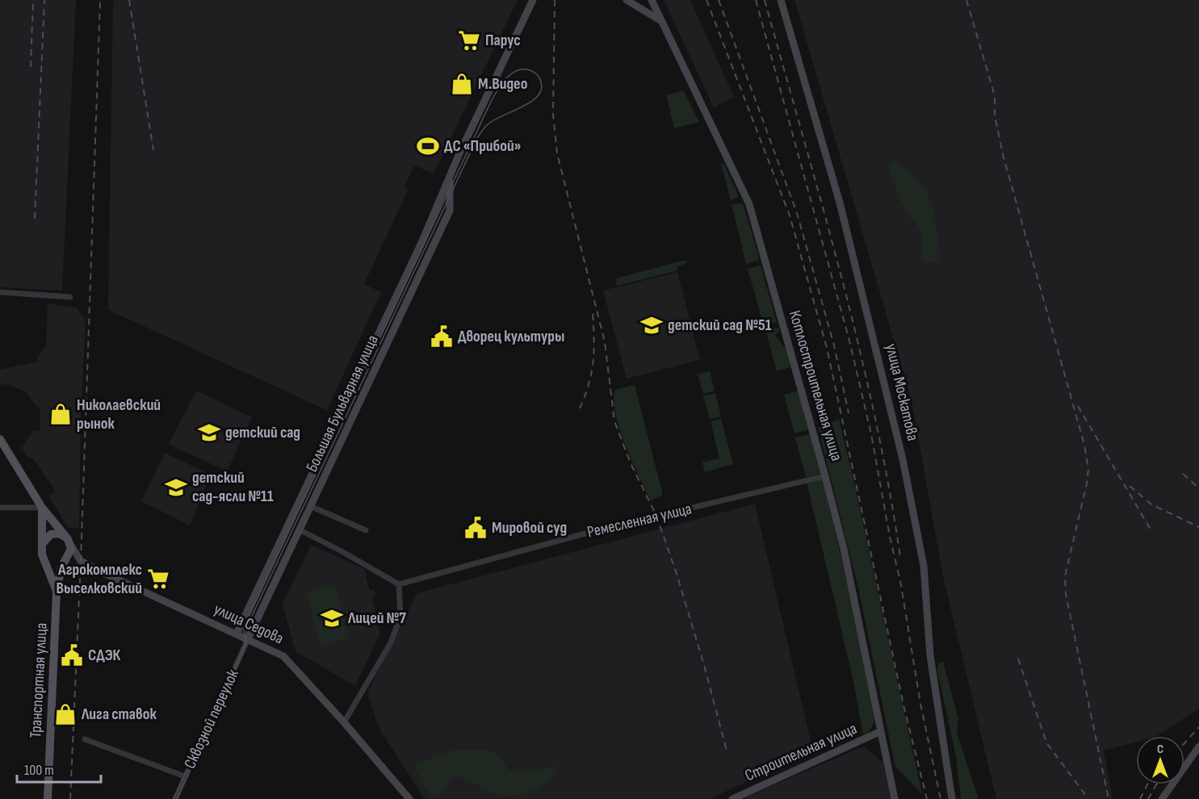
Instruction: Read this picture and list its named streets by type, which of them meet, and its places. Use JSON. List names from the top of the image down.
{
  "streets": {
    "main road": [
      "Котлостроительная улица",
      "улица Москатова",
      "Большая Бульварная улица",
      "улица Седова",
      "Транспортная улица",
      "Строительная улица"
    ],
    "street": ["Ремесленная улица", "Сквозной переулок"]
  },
  "crossings": [
    ["Котлостроительная улица", "Ремесленная улица"],
    ["Котлостроительная улица", "Строительная улица"],
    ["Большая Бульварная улица", "улица Седова"],
    ["Большая Бульварная улица", "Сквозной переулок"],
    ["улица Седова", "Сквозной переулок"]
  ],
  "places": {
    "supermarket": ["Парус", "Агрокомплекс Выселковский"],
    "shop": ["М.Видео", "Николаевский рынок", "Лига ставок"],
    "sports": ["ДC «Прибой»"],
    "school or university": [
      "детский сад №51",
      "детский сад",
      "детский сад-ясли №11",
      "Лицей №7"
    ],
    "public building": ["Дворец культуры", "Мировой суд", "СДЭК"]
  },
  "scale_bar": "100 m",
  "north": "top"
}
